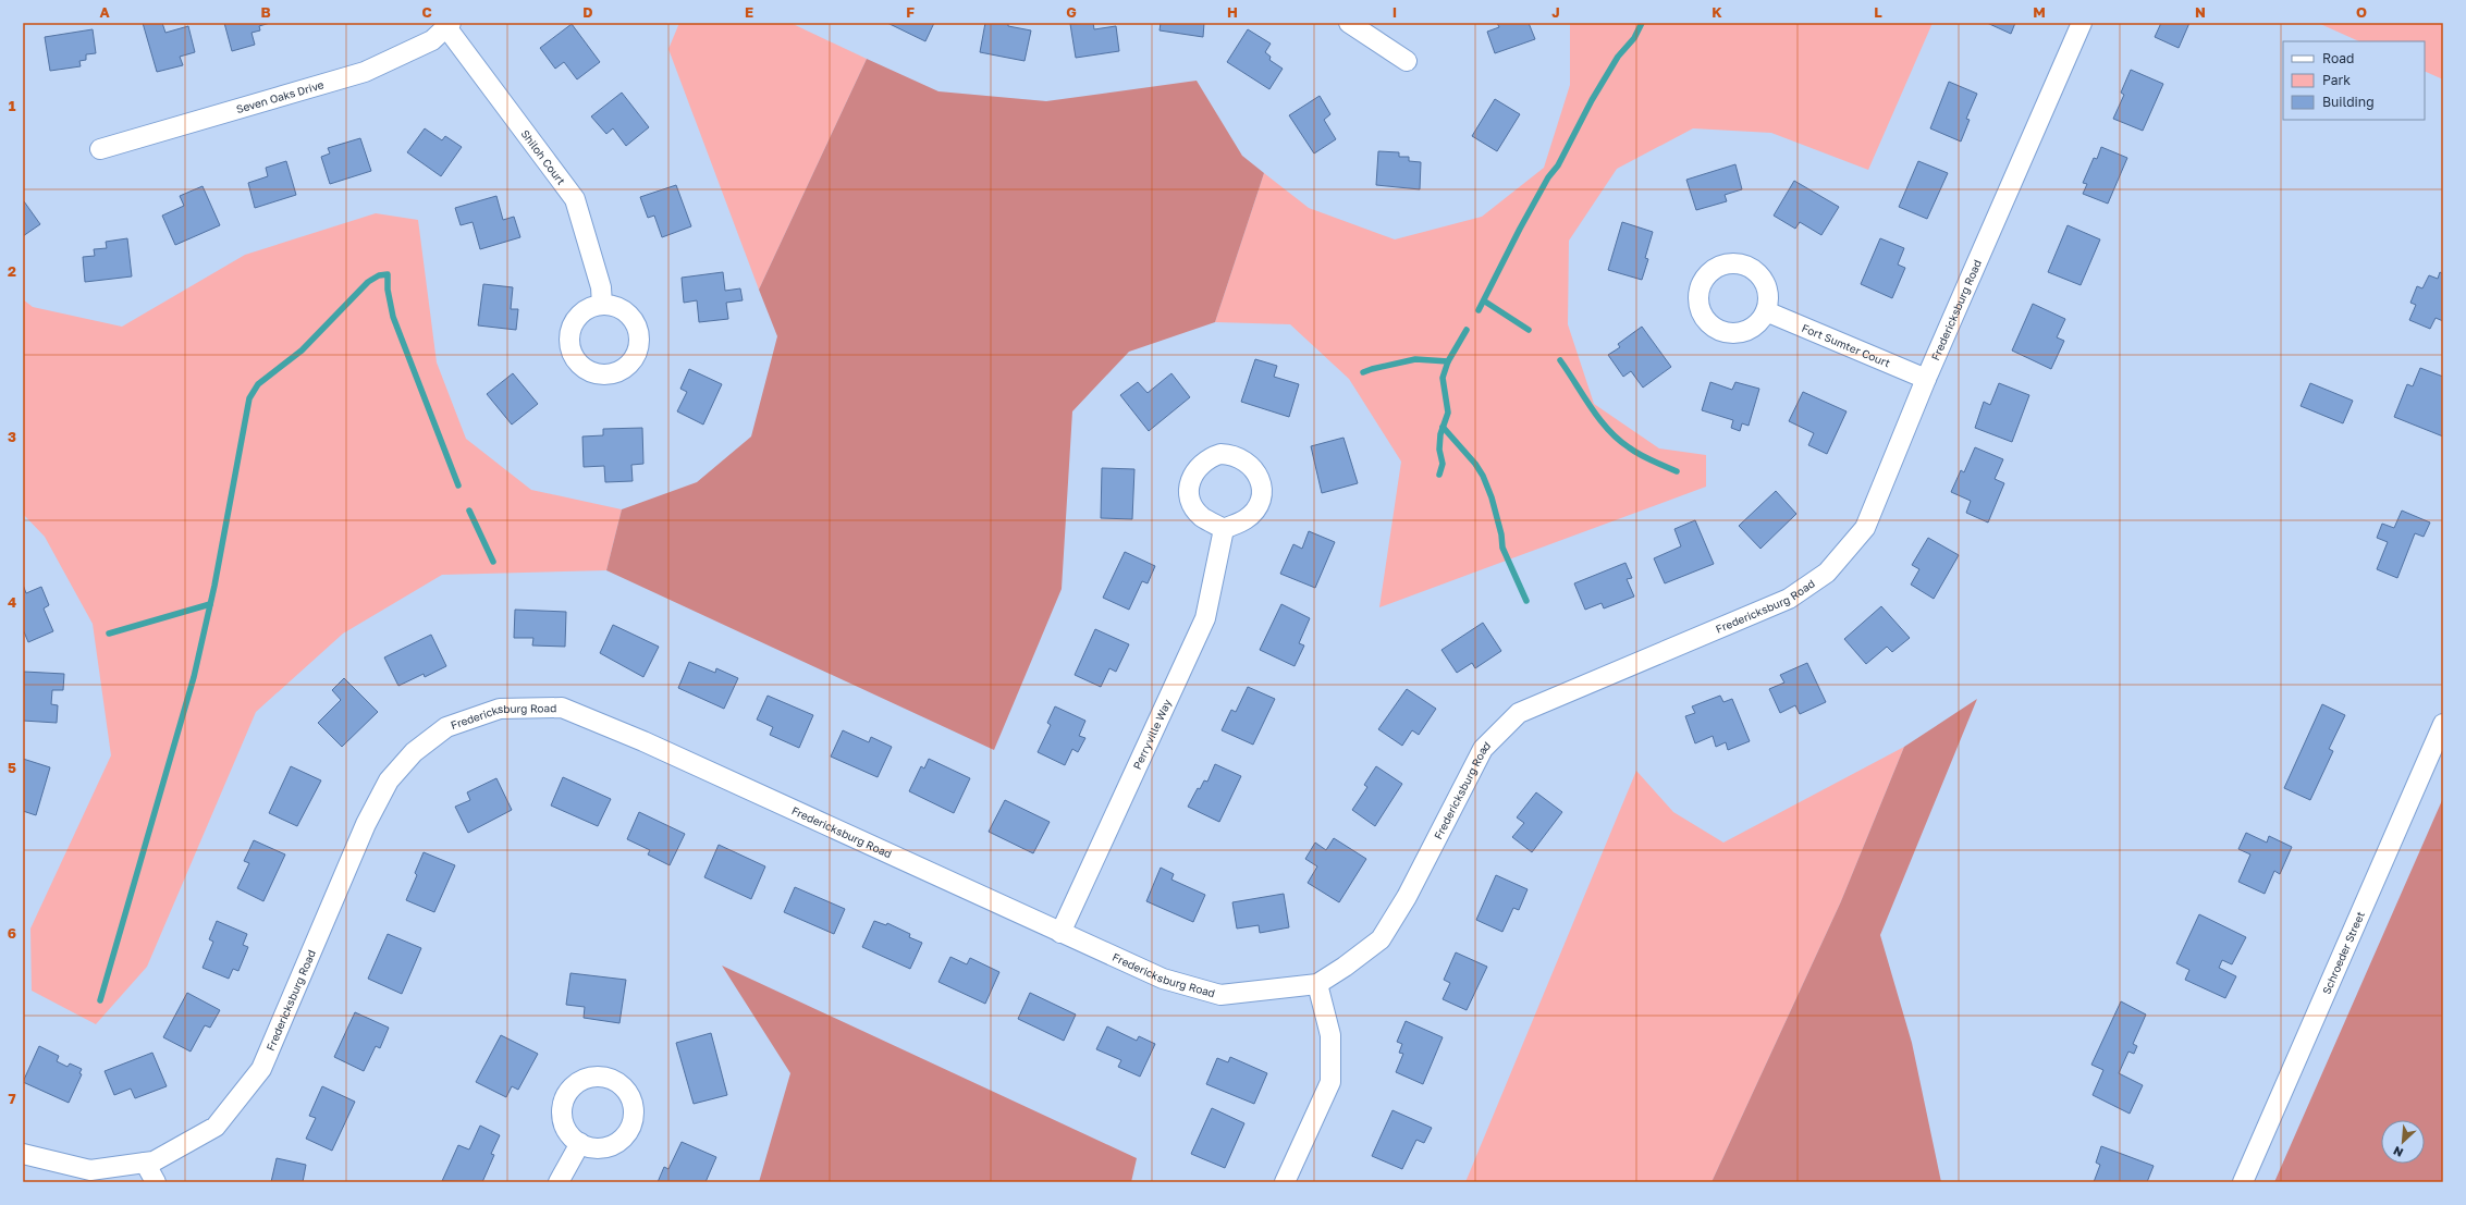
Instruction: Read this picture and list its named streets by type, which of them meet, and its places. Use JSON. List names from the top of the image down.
{
  "streets": {
    "street": [
      "Seven Oaks Drive",
      "Shiloh Court",
      "Fredericksburg Road",
      "Fort Sumter Court",
      "Perryville Way",
      "Schroeder Street"
    ]
  },
  "crossings": [
    ["Seven Oaks Drive", "Shiloh Court"],
    ["Fredericksburg Road", "Fort Sumter Court"],
    ["Fredericksburg Road", "Perryville Way"]
  ],
  "legend": ["Road", "Park", "Building"],
  "north": "bottom left",
  "grid": {
    "columns": [
      "A",
      "B",
      "C",
      "D",
      "E",
      "F",
      "G",
      "H",
      "I",
      "J",
      "K",
      "L",
      "M",
      "N",
      "O"
    ],
    "rows": [
      "1",
      "2",
      "3",
      "4",
      "5",
      "6",
      "7"
    ]
  }
}
